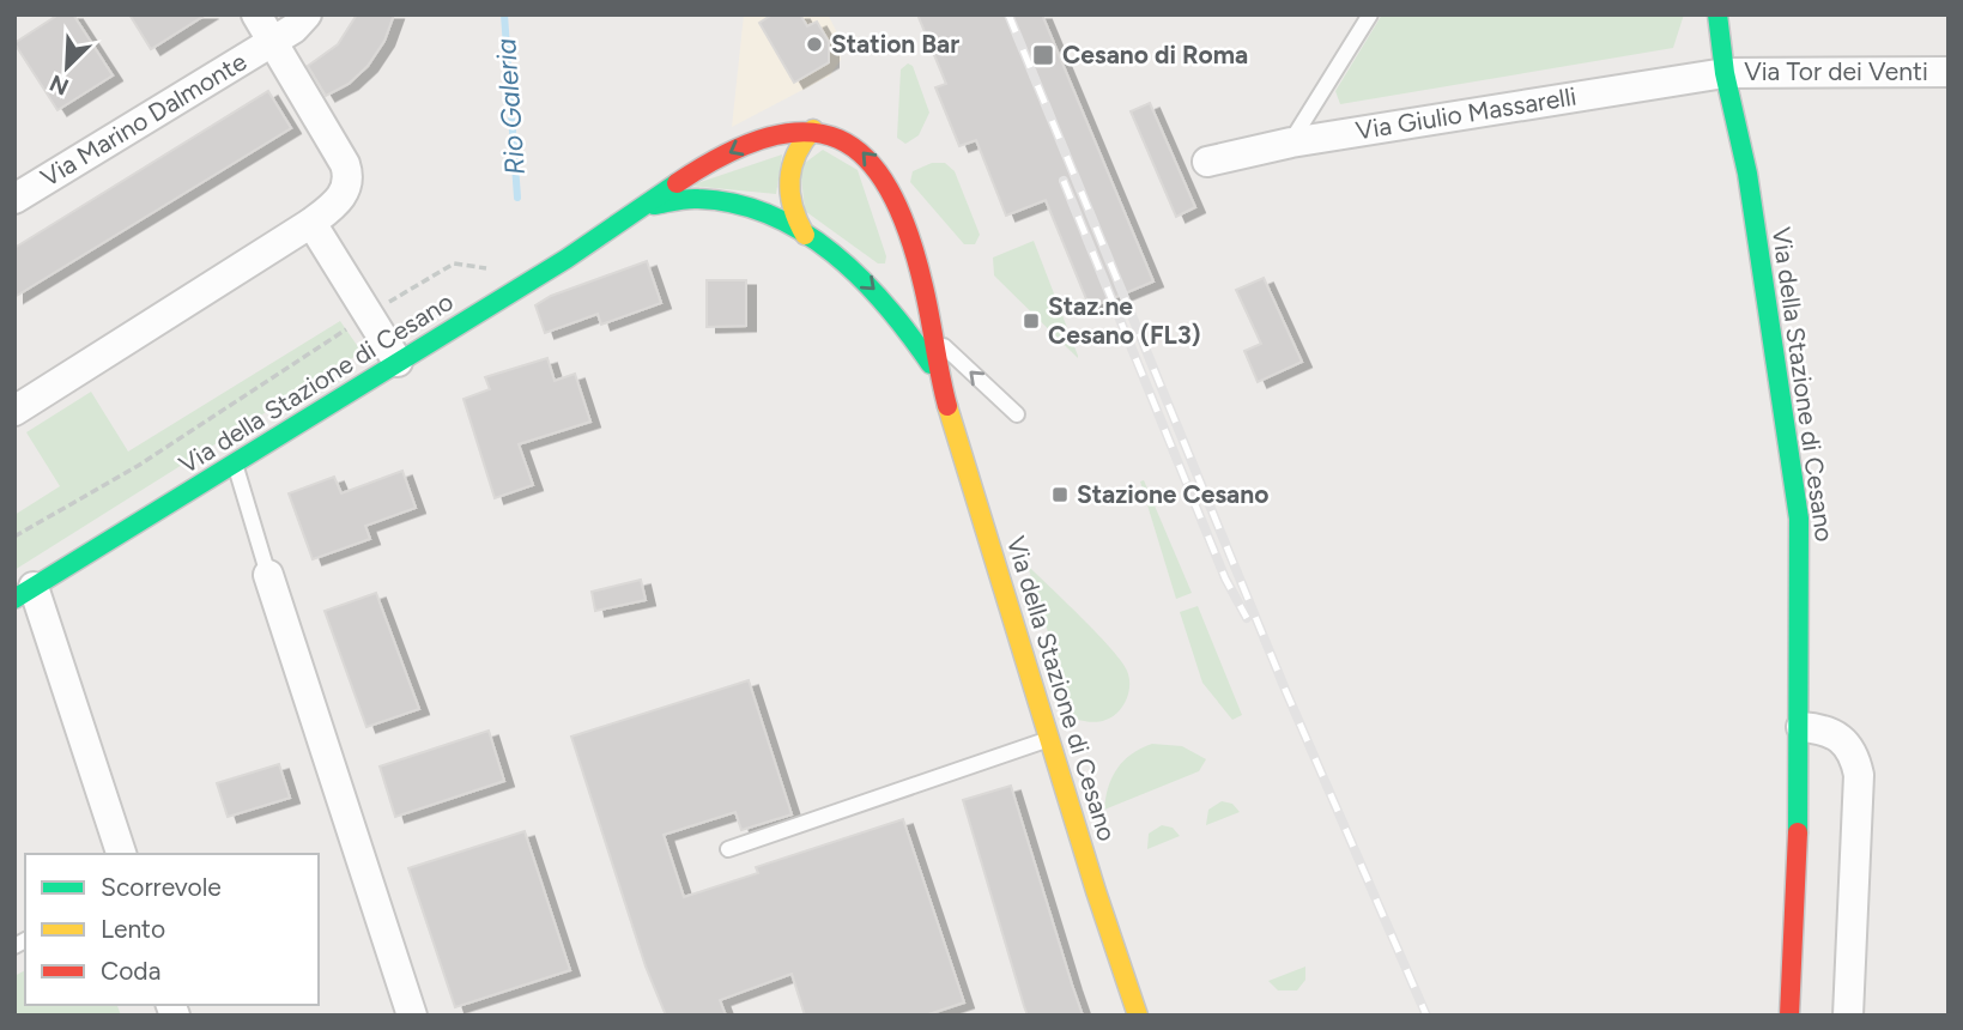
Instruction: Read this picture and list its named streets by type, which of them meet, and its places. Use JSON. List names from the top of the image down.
{
  "streets": {
    "street": [
      "Via Tor dei Venti",
      "Via Giulio Massarelli",
      "Via Marino Dalmonte",
      "Via della Stazione di Cesano"
    ]
  },
  "crossings": [
    ["Via Tor dei Venti", "Via Giulio Massarelli"],
    ["Via Tor dei Venti", "Via della Stazione di Cesano"],
    ["Via Giulio Massarelli", "Via della Stazione di Cesano"]
  ],
  "water": ["Rio Galeria"],
  "places": {
    "other": ["Station Bar"],
    "transit": ["Cesano di Roma", "Staz.ne Cesano (FL3)", "Stazione Cesano"]
  },
  "legend": ["Scorrevole", "Lento", "Coda"],
  "north": "bottom left"
}
